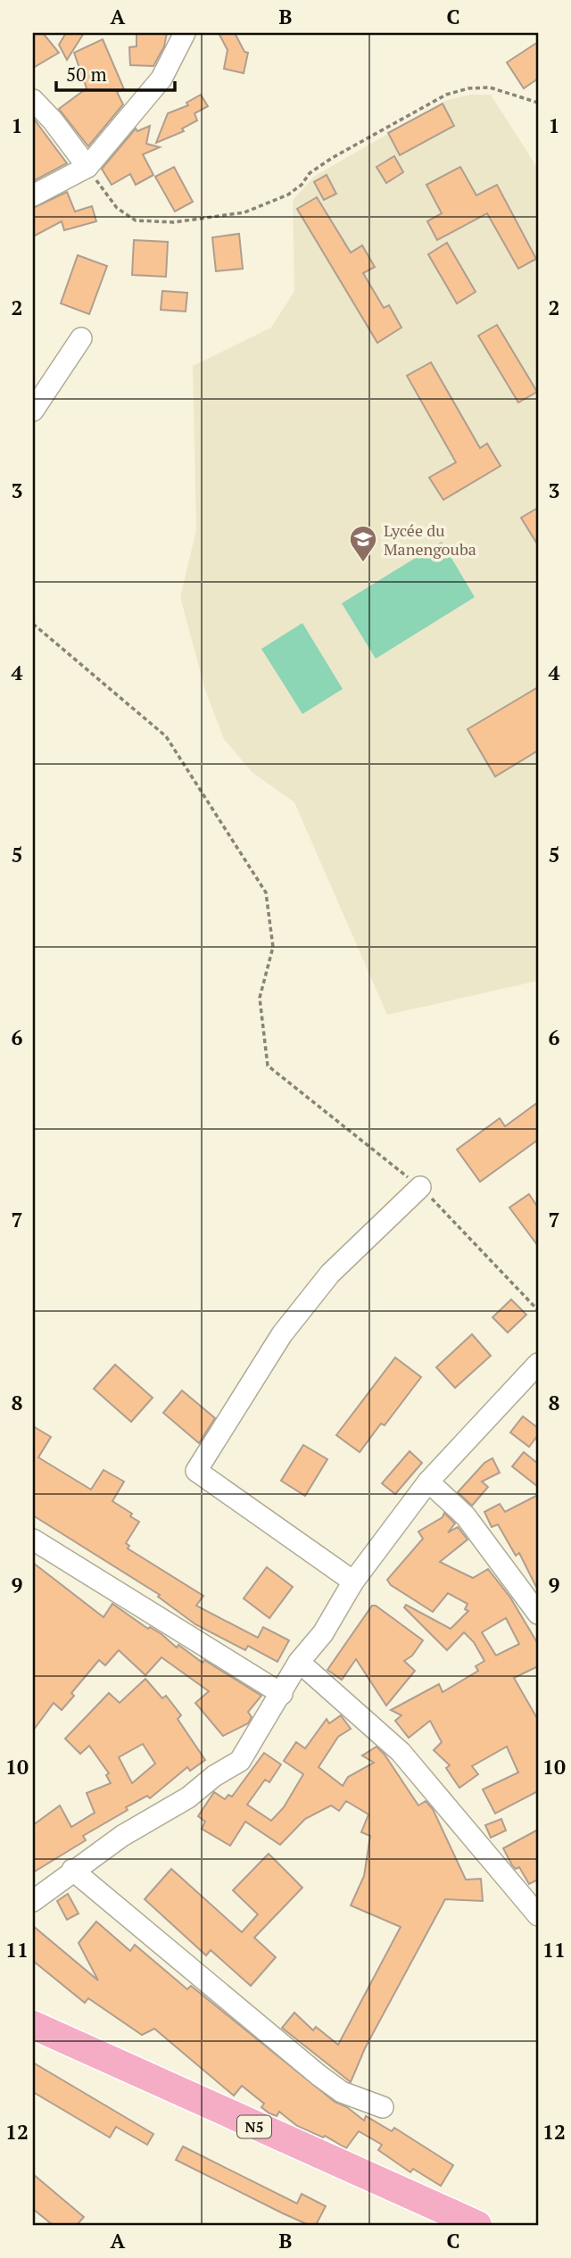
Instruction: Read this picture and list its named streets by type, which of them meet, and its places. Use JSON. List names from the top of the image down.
{
  "streets": {
    "highway": ["N5"]
  },
  "places": {
    "school or university": ["Lycée du Manengouba"]
  },
  "scale_bar": "50 m",
  "grid": {
    "columns": ["A", "B", "C"],
    "rows": [
      "1",
      "2",
      "3",
      "4",
      "5",
      "6",
      "7",
      "8",
      "9",
      "10",
      "11",
      "12"
    ]
  }
}
